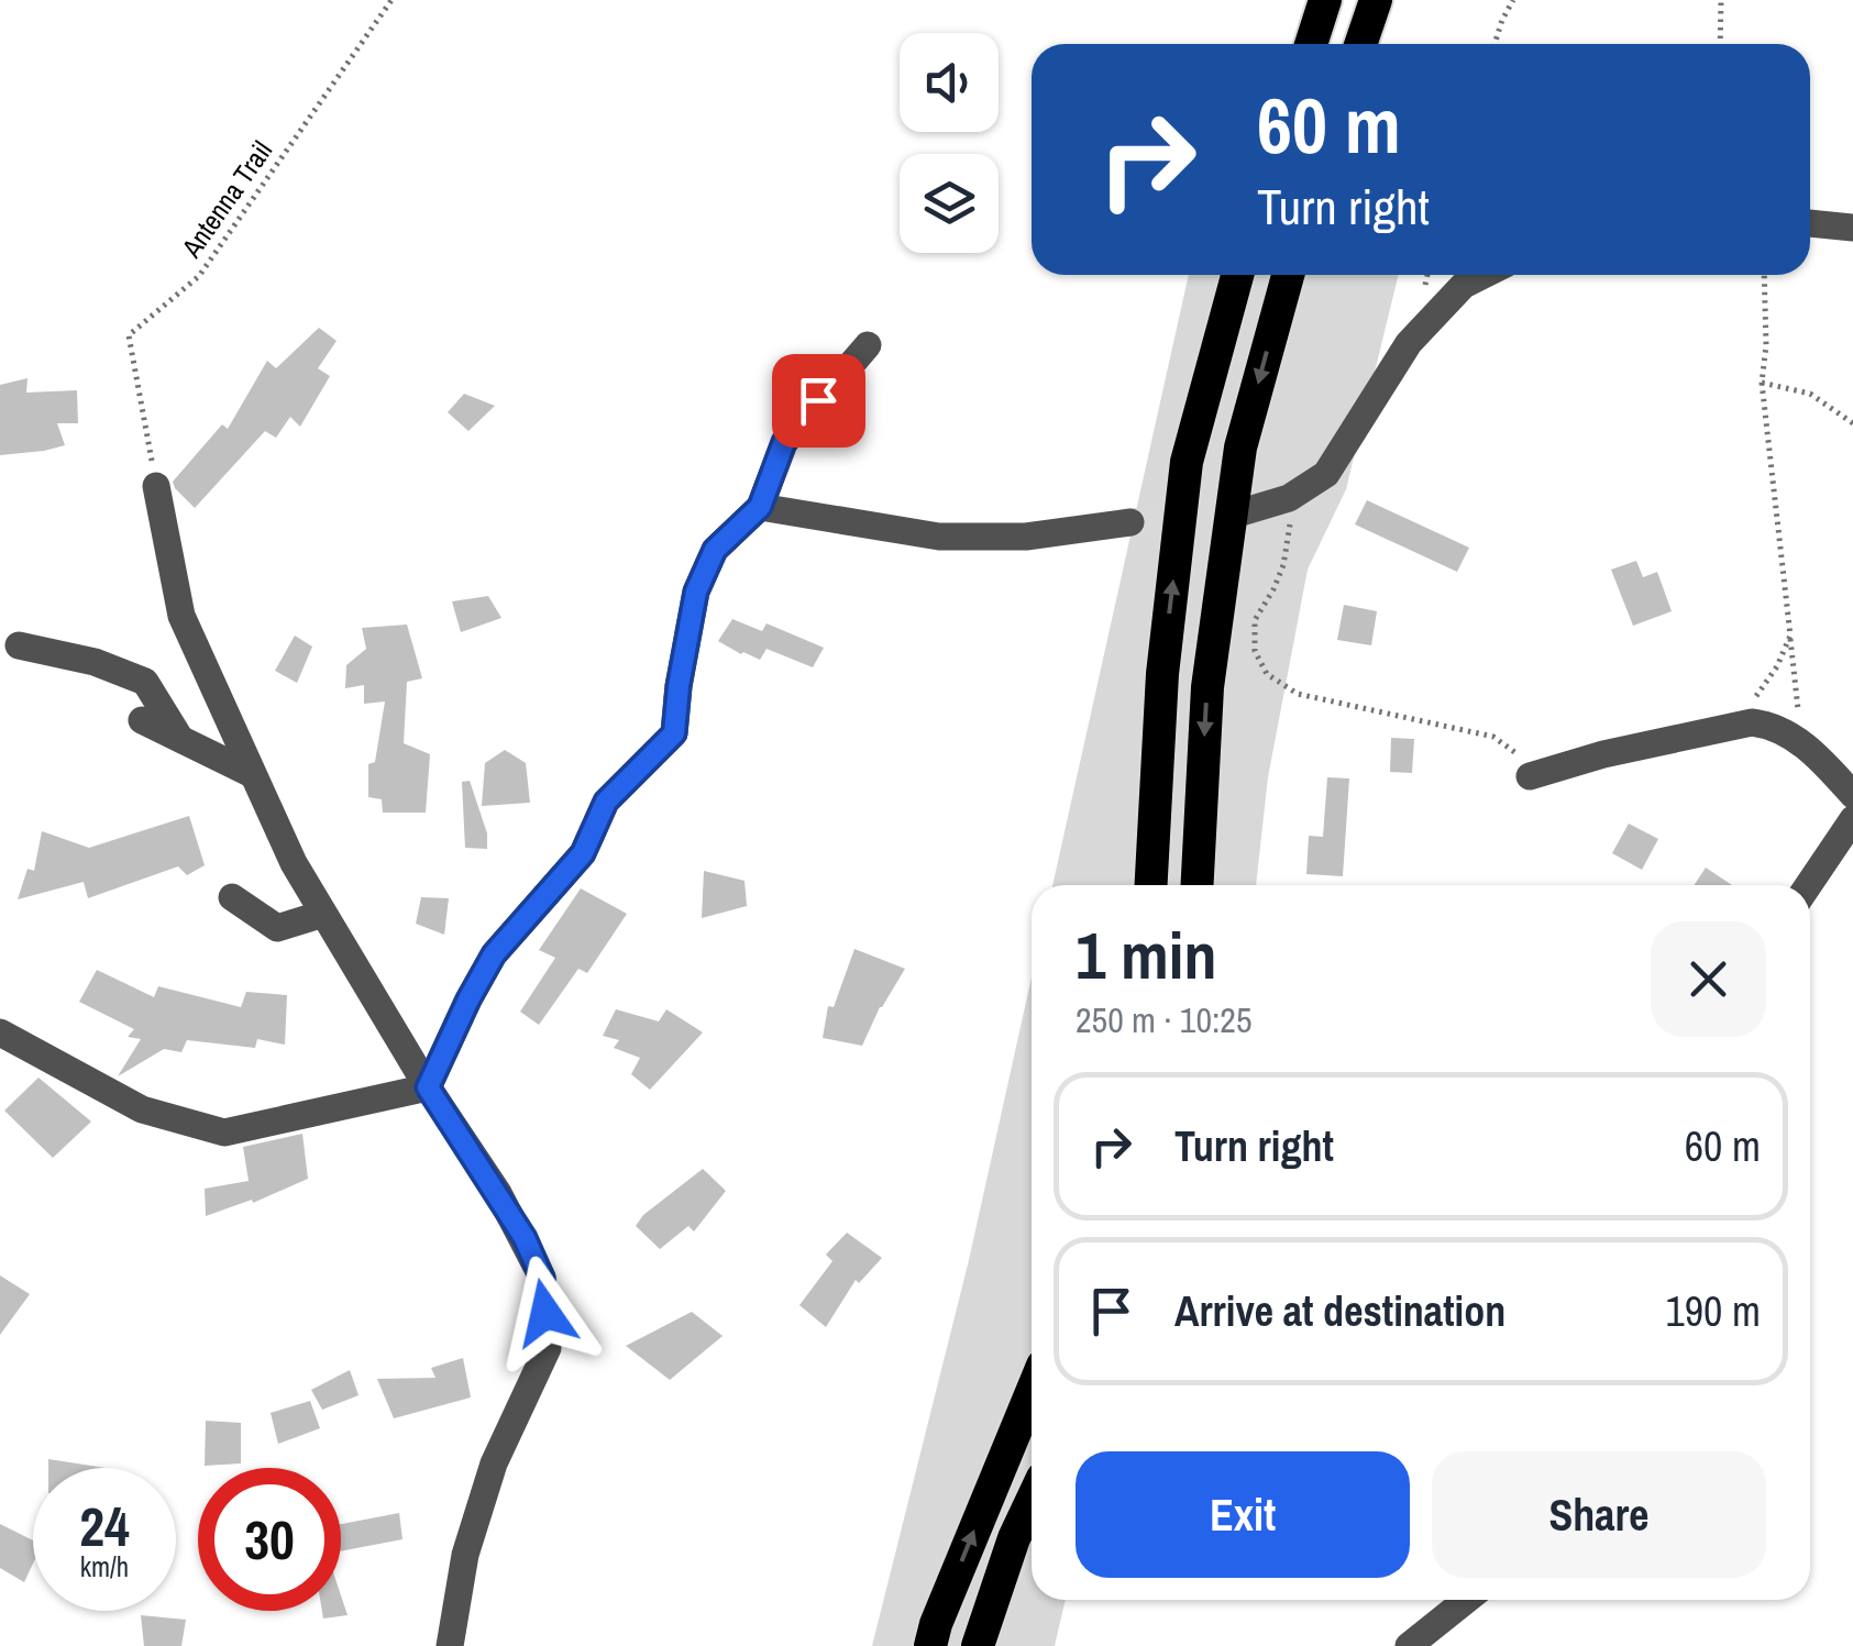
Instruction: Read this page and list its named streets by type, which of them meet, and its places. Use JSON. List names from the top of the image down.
{
  "streets": {
    "path": ["Antenna Trail"]
  },
  "page": {
    "turn": ["60 m", "Turn right"],
    "heading": ["1 min", "250 m · 10:25"],
    "list": [
      {
        "name": "Turn right",
        "value": "60 m"
      },
      {
        "name": "Arrive at destination",
        "value": "190 m"
      }
    ],
    "buttons": ["Exit", "Share"],
    "speed": "24 km/h",
    "limit": "30"
  }
}
